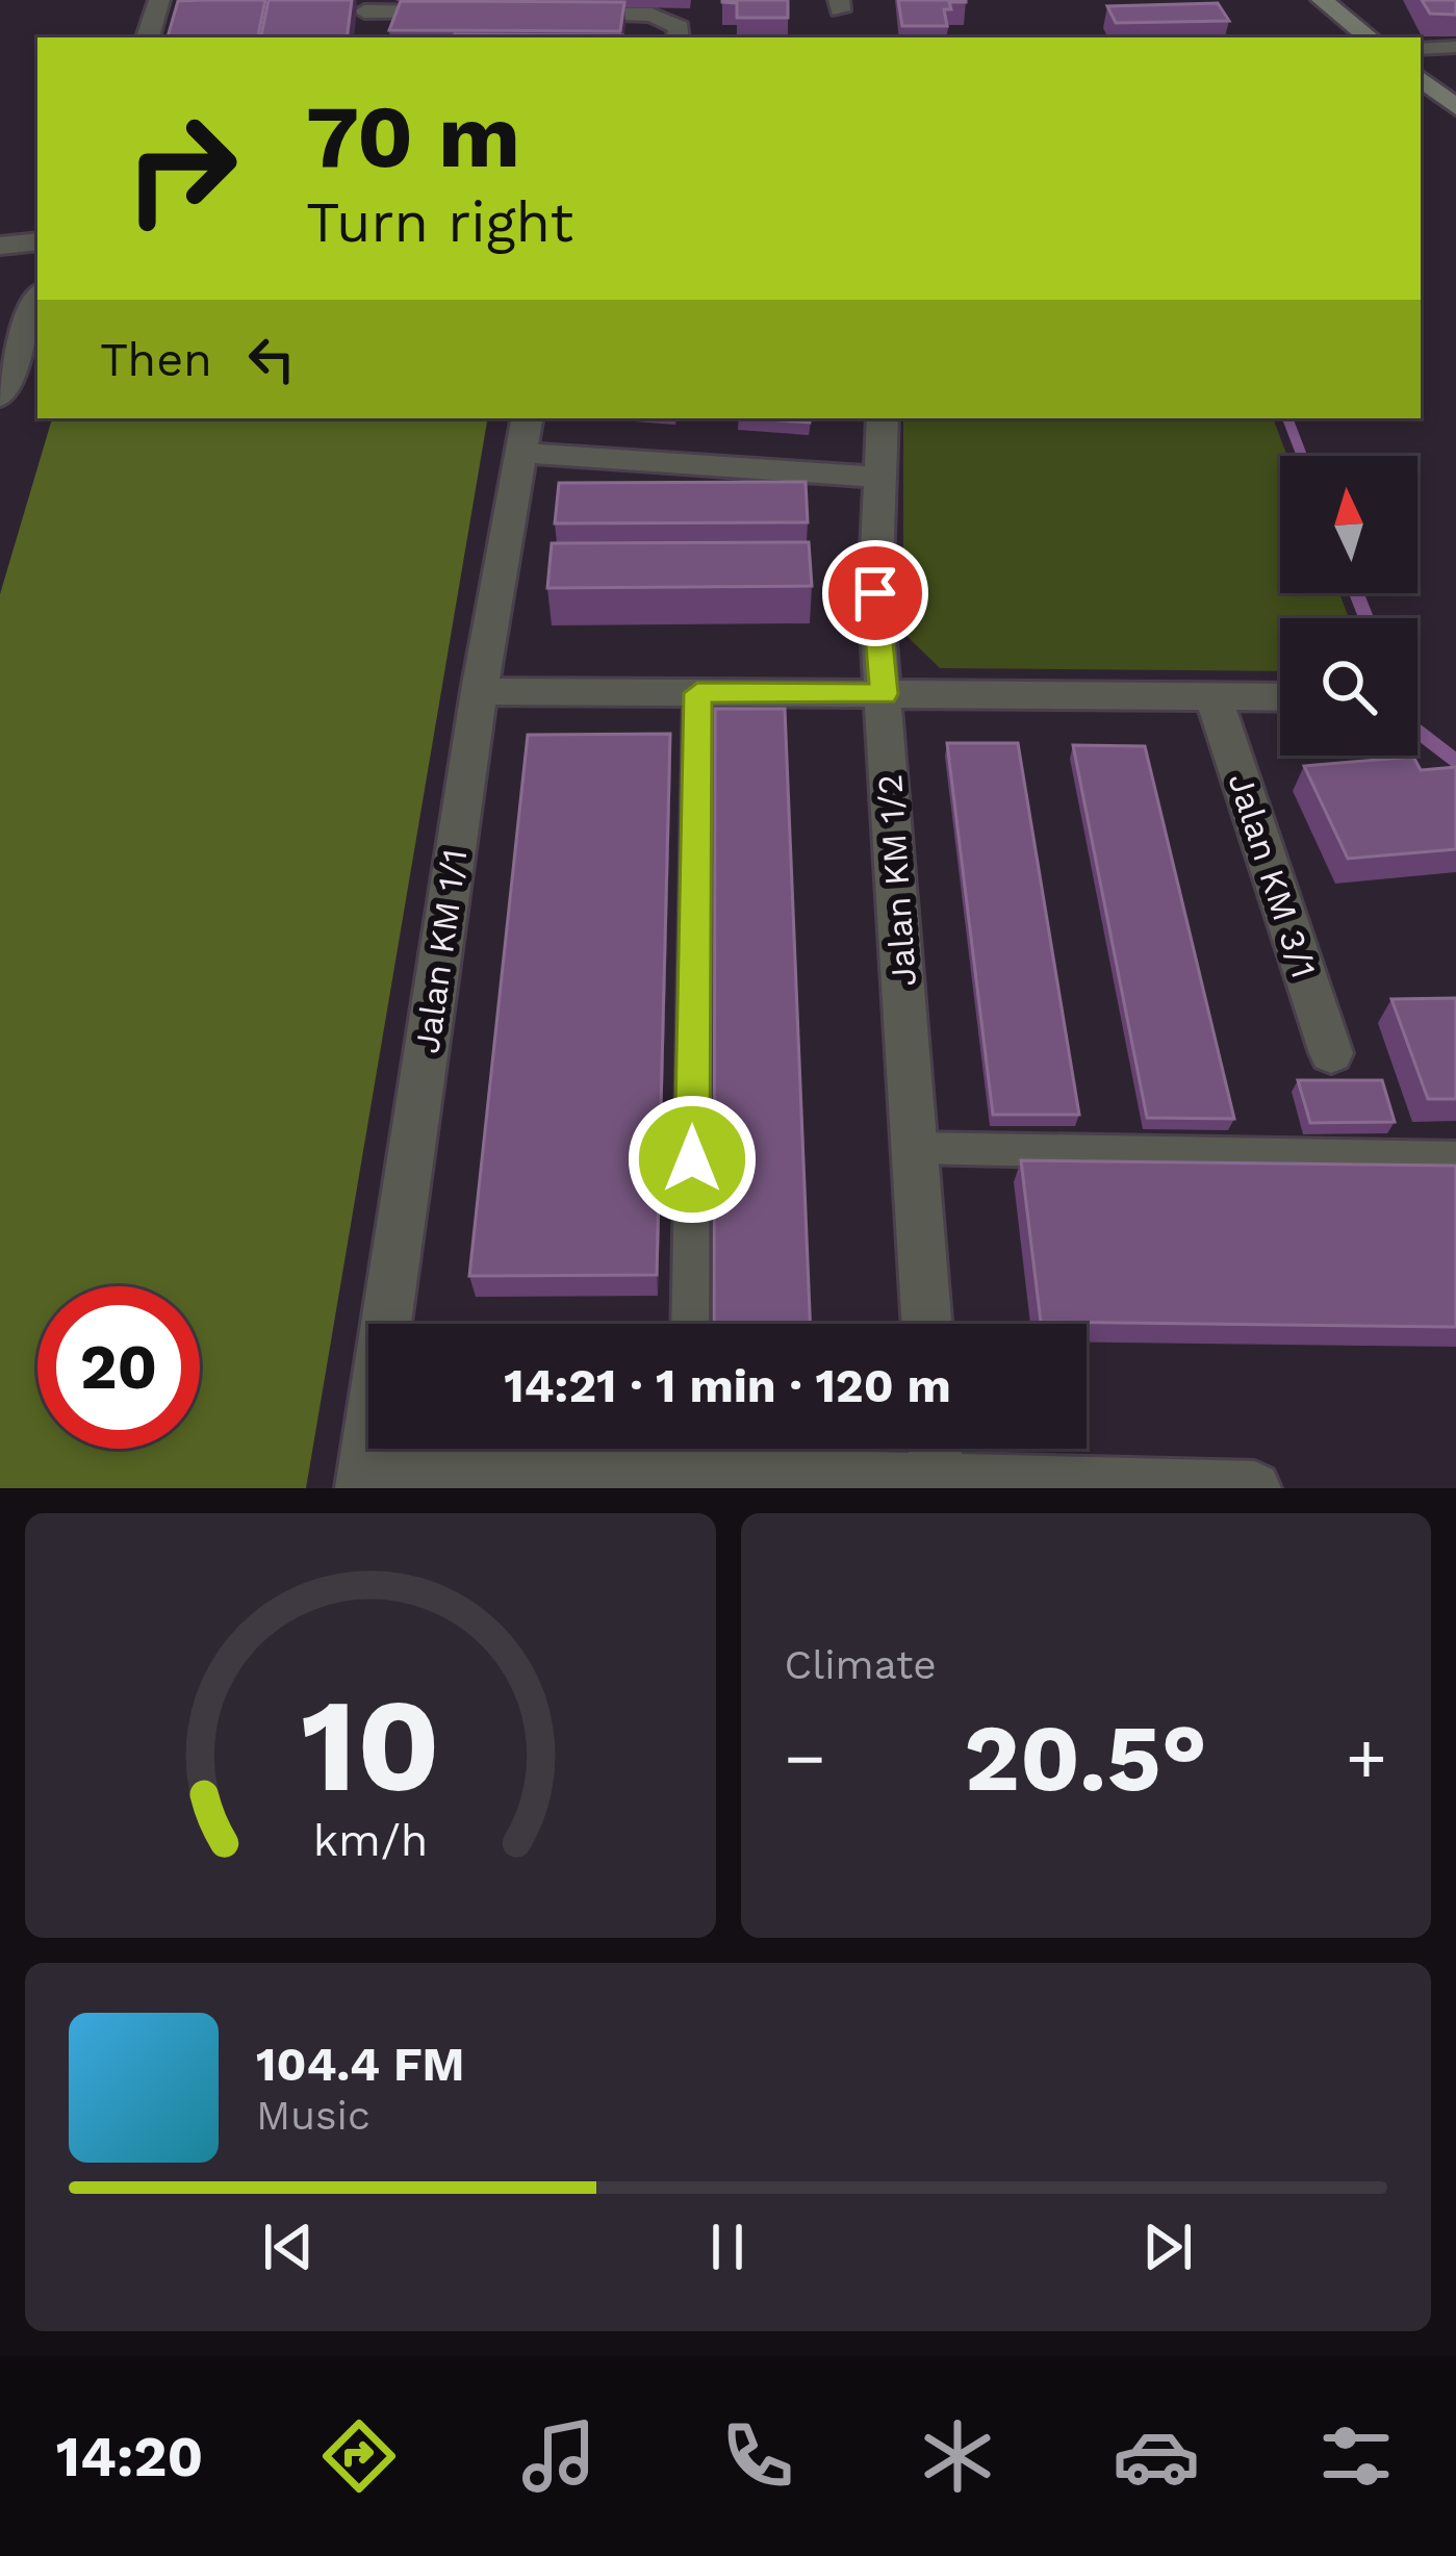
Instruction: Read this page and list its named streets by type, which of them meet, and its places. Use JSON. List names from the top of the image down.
{
  "streets": {
    "street": ["Jalan KM 3/1", "Jalan KM 1/2", "Jalan KM 1/1"]
  },
  "north": "top",
  "page": {
    "turn": ["70 m", "Turn right"],
    "then": "Then",
    "limit": "20",
    "trip": "14:21 · 1 min · 120 m",
    "tile": "Climate",
    "heat": ["−", "20.5°", "+"],
    "song": ["104.4 FM", "Music"],
    "tabs": "14:20",
    "gauge": ["10", "km/h"]
  }
}
